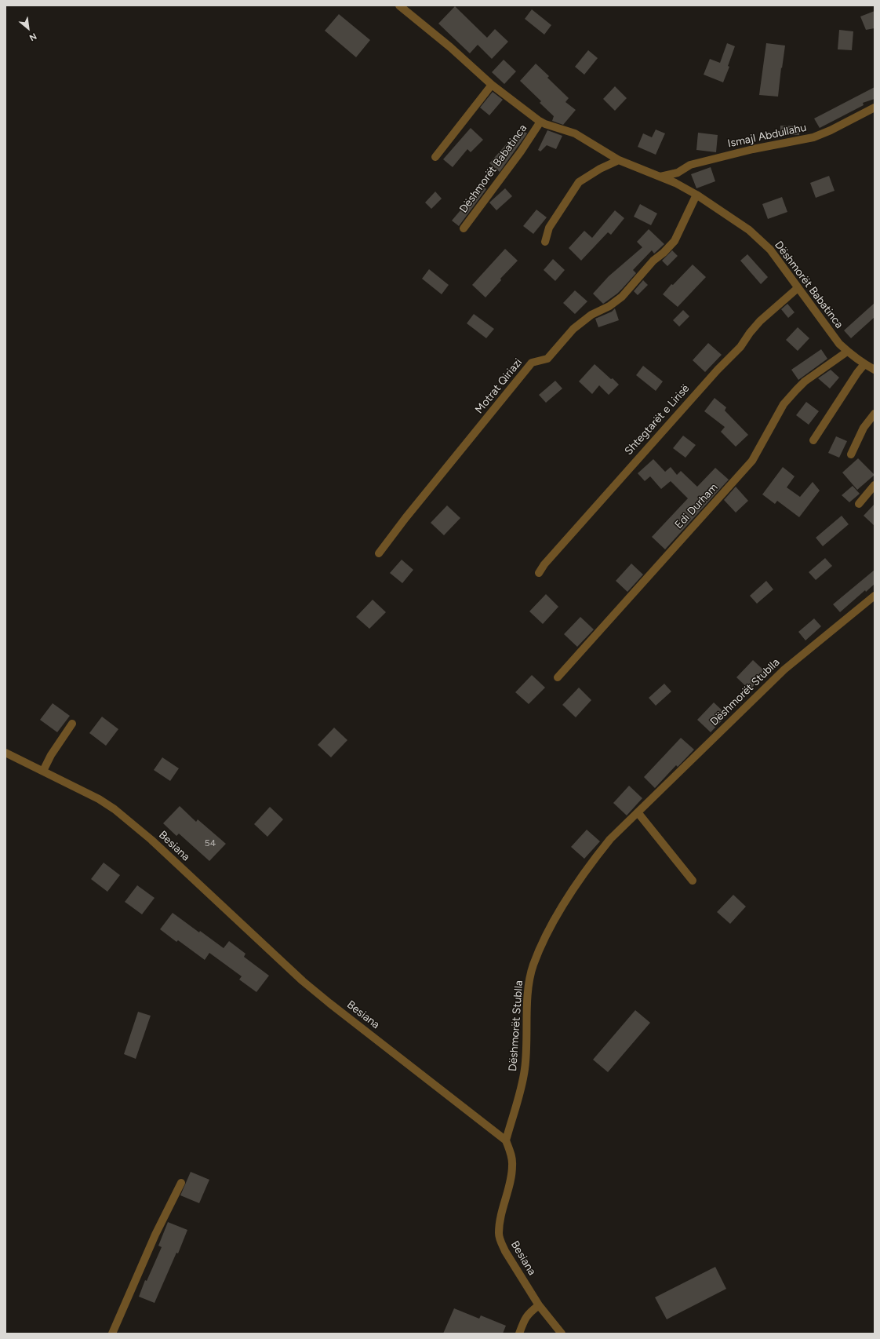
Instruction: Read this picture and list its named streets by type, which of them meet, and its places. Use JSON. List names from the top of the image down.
{
  "streets": {
    "street": [
      "Ismajl Abdullahu",
      "Dëshmorët Babatinca",
      "Motrat Qiriazi",
      "Shtegtarët e Lirisë",
      "Edi Durham",
      "Dëshmorët Stublla",
      "Besiana"
    ]
  },
  "crossings": [
    ["Ismajl Abdullahu", "Dëshmorët Babatinca"],
    ["Dëshmorët Babatinca", "Motrat Qiriazi"],
    ["Dëshmorët Babatinca", "Shtegtarët e Lirisë"],
    ["Dëshmorët Babatinca", "Edi Durham"],
    ["Dëshmorët Stublla", "Besiana"]
  ],
  "house_numbers": ["54"],
  "north": "bottom right"
}
